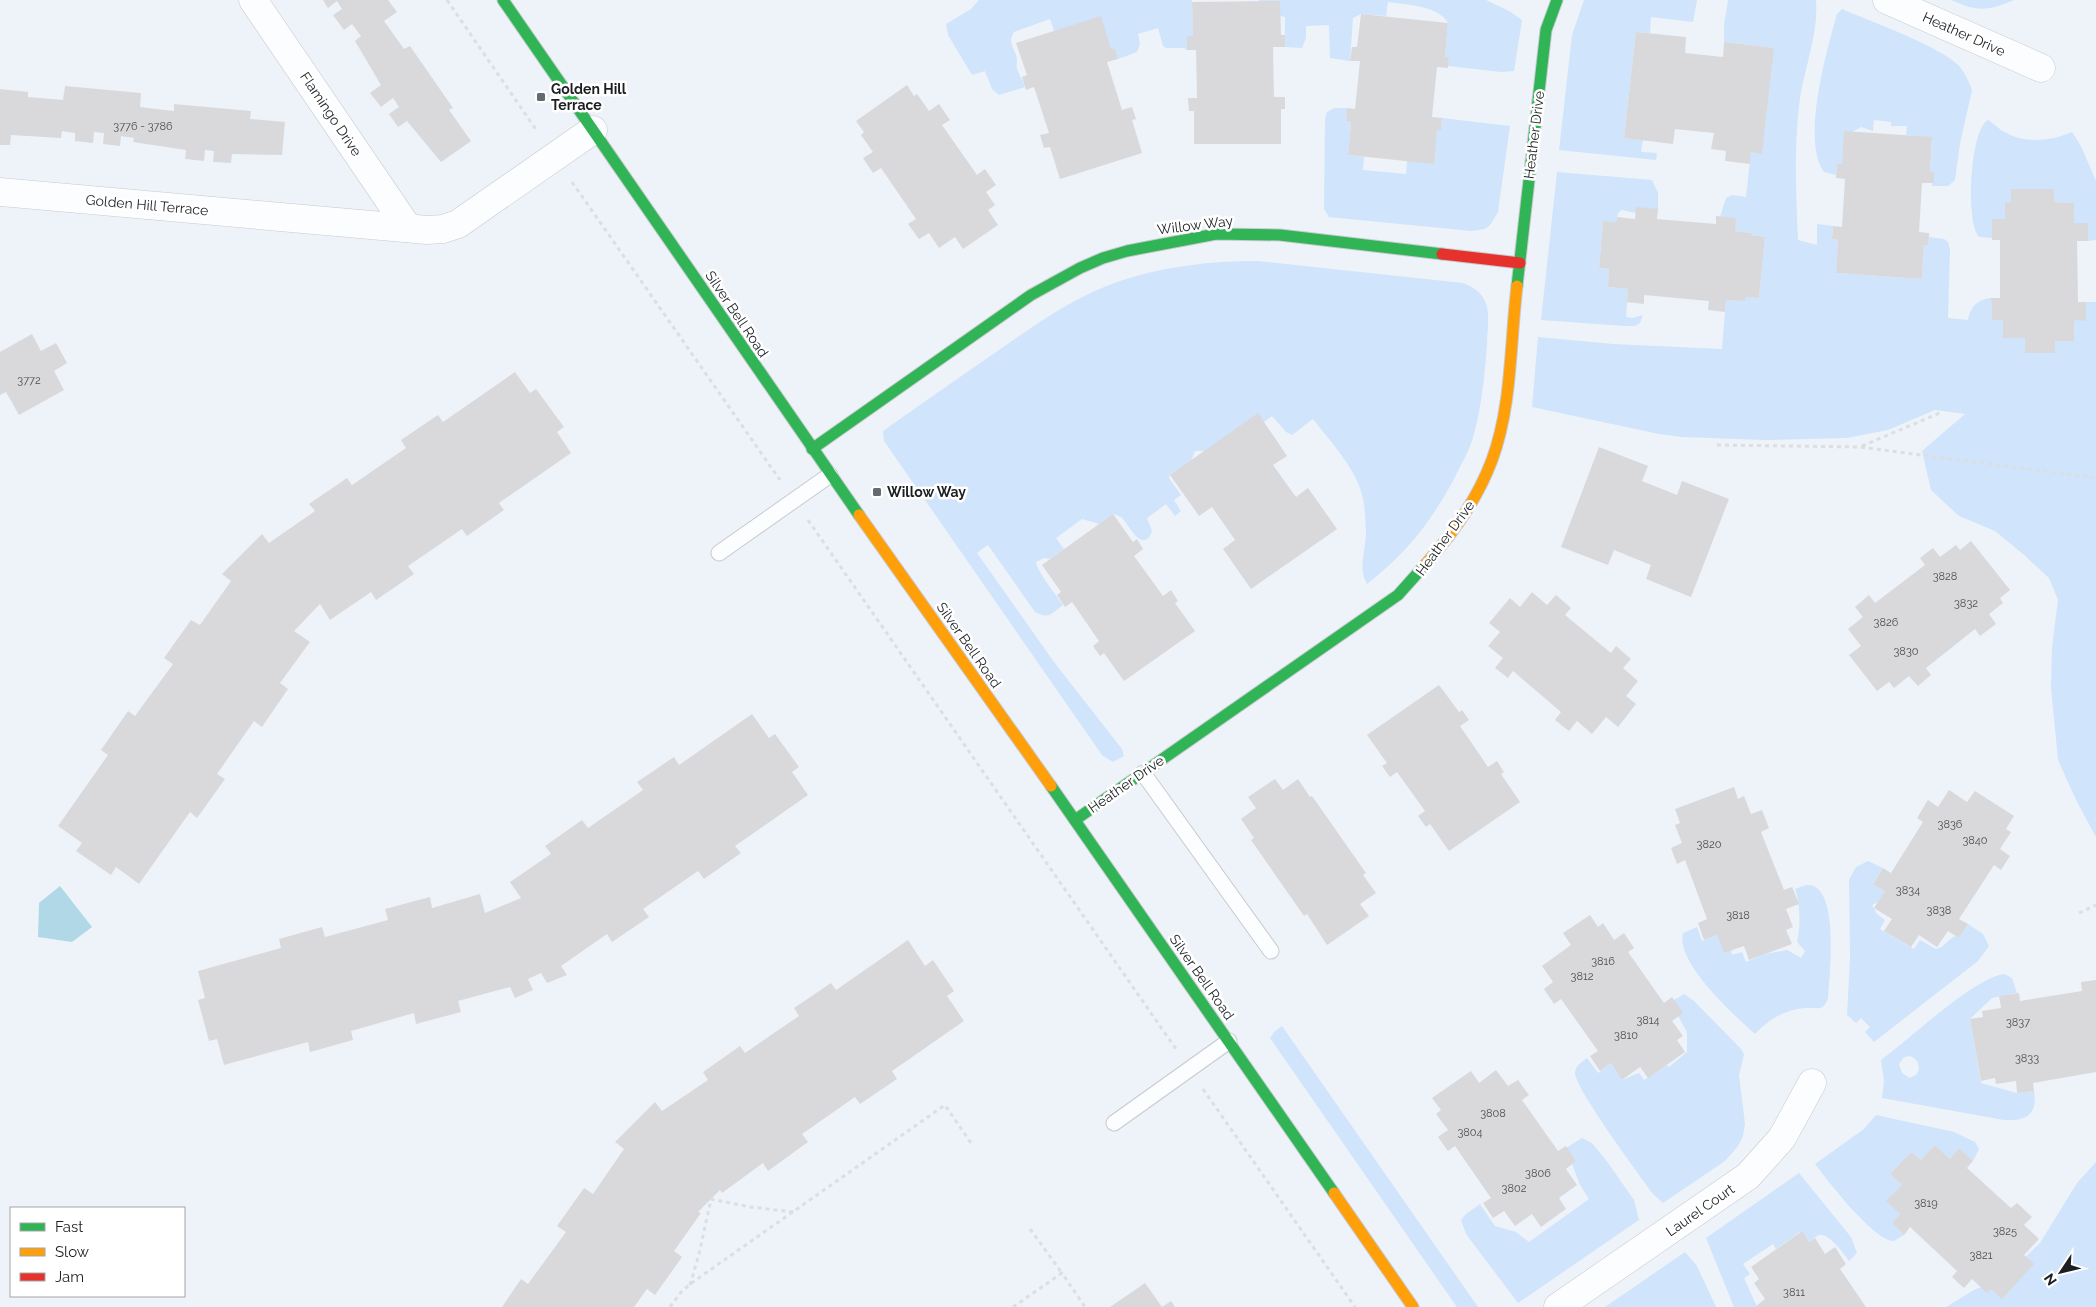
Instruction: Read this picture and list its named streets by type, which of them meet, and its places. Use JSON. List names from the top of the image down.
{
  "streets": {
    "street": [
      "Heather Drive",
      "Flamingo Drive",
      "Golden Hill Terrace",
      "Willow Way",
      "Silver Bell Road",
      "Laurel Court"
    ]
  },
  "crossings": [
    ["Heather Drive", "Willow Way"],
    ["Heather Drive", "Silver Bell Road"],
    ["Flamingo Drive", "Golden Hill Terrace"],
    ["Golden Hill Terrace", "Silver Bell Road"],
    ["Willow Way", "Silver Bell Road"]
  ],
  "places": {
    "transit": ["Golden Hill Terrace", "Willow Way"]
  },
  "house_numbers": [
    "3776 - 3786",
    "3772",
    "3828",
    "3832",
    "3826",
    "3830",
    "3836",
    "3840",
    "3820",
    "3834",
    "3838",
    "3818",
    "3816",
    "3812",
    "3814",
    "3837",
    "3810",
    "3833",
    "3808",
    "3804",
    "3806",
    "3802",
    "3819",
    "3825",
    "3821",
    "3811"
  ],
  "legend": ["Fast", "Slow", "Jam"],
  "north": "bottom left"
}
